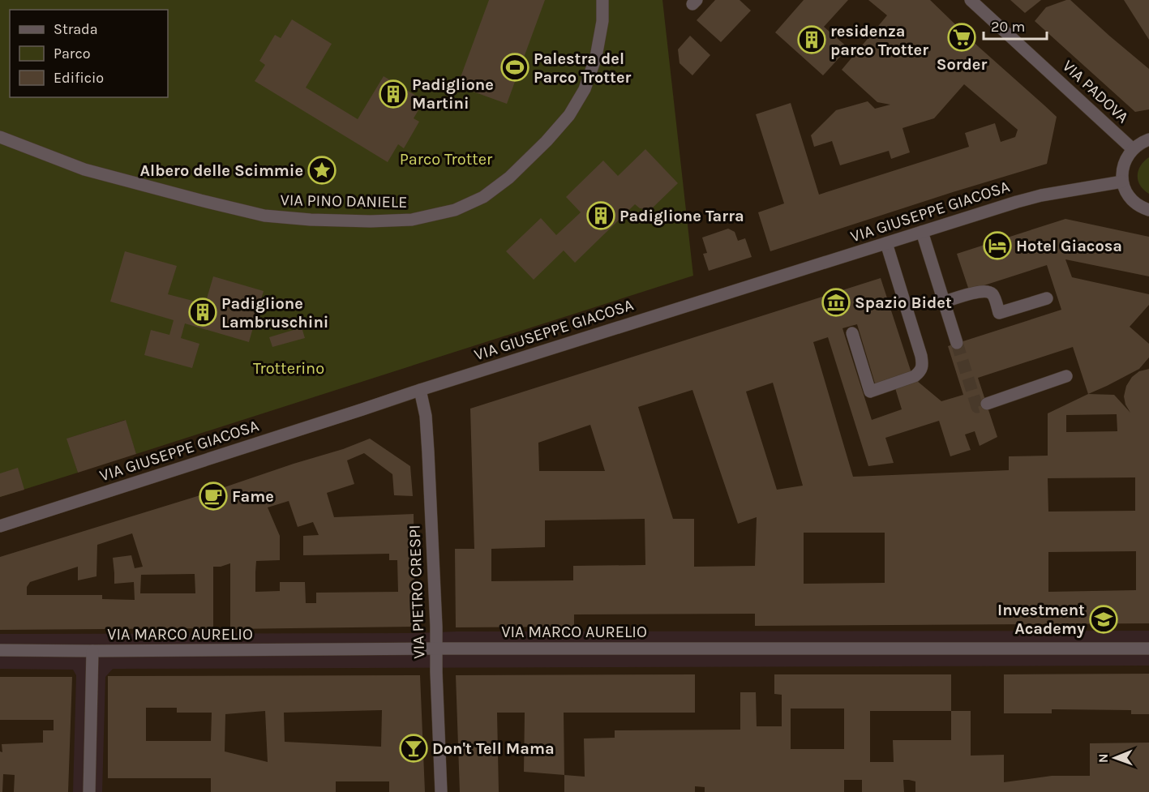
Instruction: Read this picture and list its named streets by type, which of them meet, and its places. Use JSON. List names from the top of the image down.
{
  "streets": {
    "street": [
      "VIA PADOVA",
      "VIA PINO DANIELE",
      "VIA GIUSEPPE GIACOSA",
      "VIA PIETRO CRESPI",
      "VIA MARCO AURELIO"
    ]
  },
  "crossings": [
    ["VIA GIUSEPPE GIACOSA", "VIA PIETRO CRESPI"],
    ["VIA PIETRO CRESPI", "VIA MARCO AURELIO"]
  ],
  "parks": ["Parco Trotter", "Trotterino"],
  "places": {
    "supermarket": ["Sorder"],
    "building": [
      "residenza parco Trotter",
      "Padiglione Martini",
      "Padiglione Tarra",
      "Padiglione Lambruschini"
    ],
    "sports": ["Palestra del Parco Trotter"],
    "place": ["Albero delle Scimmie"],
    "hotel": ["Hotel Giacosa"],
    "museum": ["Spazio Bidet"],
    "cafe": ["Fame"],
    "school or university": ["Investment Academy"],
    "bar": ["Don't Tell Mama"]
  },
  "legend": ["Strada", "Parco", "Edificio"],
  "scale_bar": "20 m",
  "north": "left"
}
